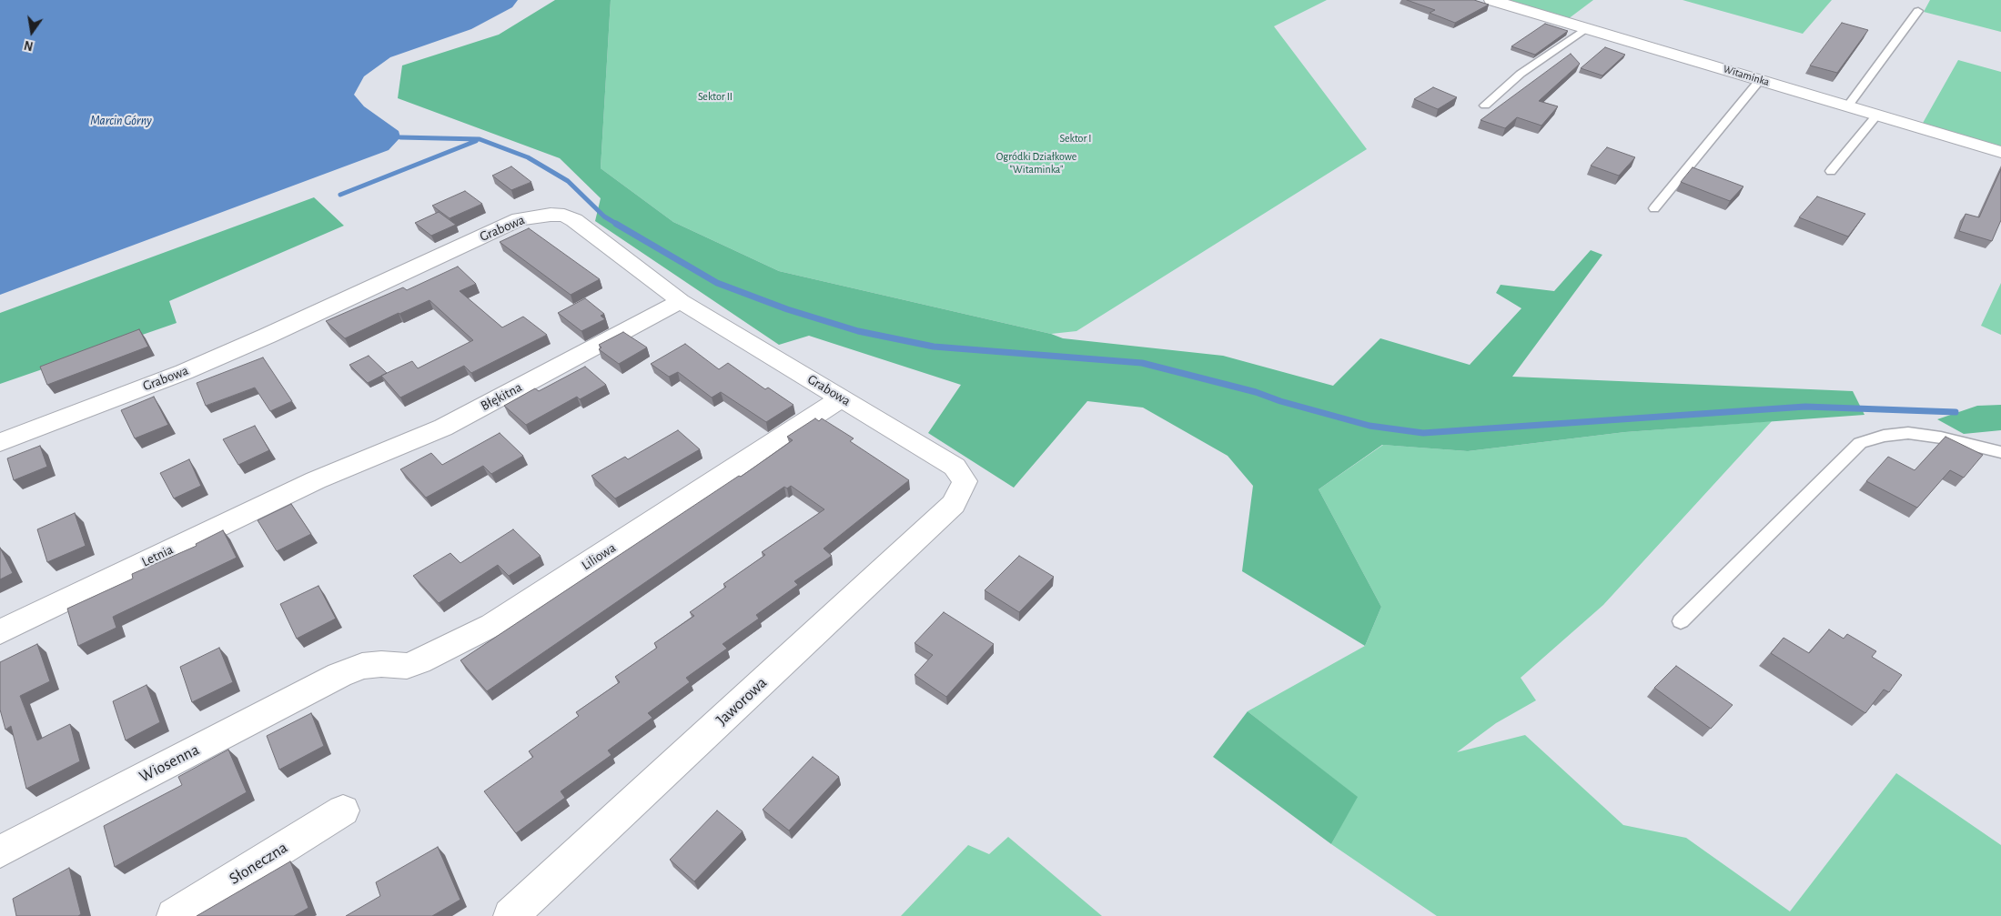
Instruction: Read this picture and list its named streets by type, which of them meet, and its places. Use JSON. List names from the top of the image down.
{
  "streets": {
    "street": [
      "Witaminka",
      "Grabowa",
      "Błękitna",
      "Letnia",
      "Liliowa",
      "Jaworowa",
      "Wiosenna",
      "Słoneczna"
    ]
  },
  "crossings": [
    ["Grabowa", "Błękitna"],
    ["Grabowa", "Liliowa"],
    ["Grabowa", "Jaworowa"],
    ["Błękitna", "Letnia"],
    ["Liliowa", "Wiosenna"]
  ],
  "water": ["Marcin Górny"],
  "parks": ["Sektor II", "Sektor I", "Ogródki Działkowe \"Witaminka\""],
  "north": "bottom"
}
